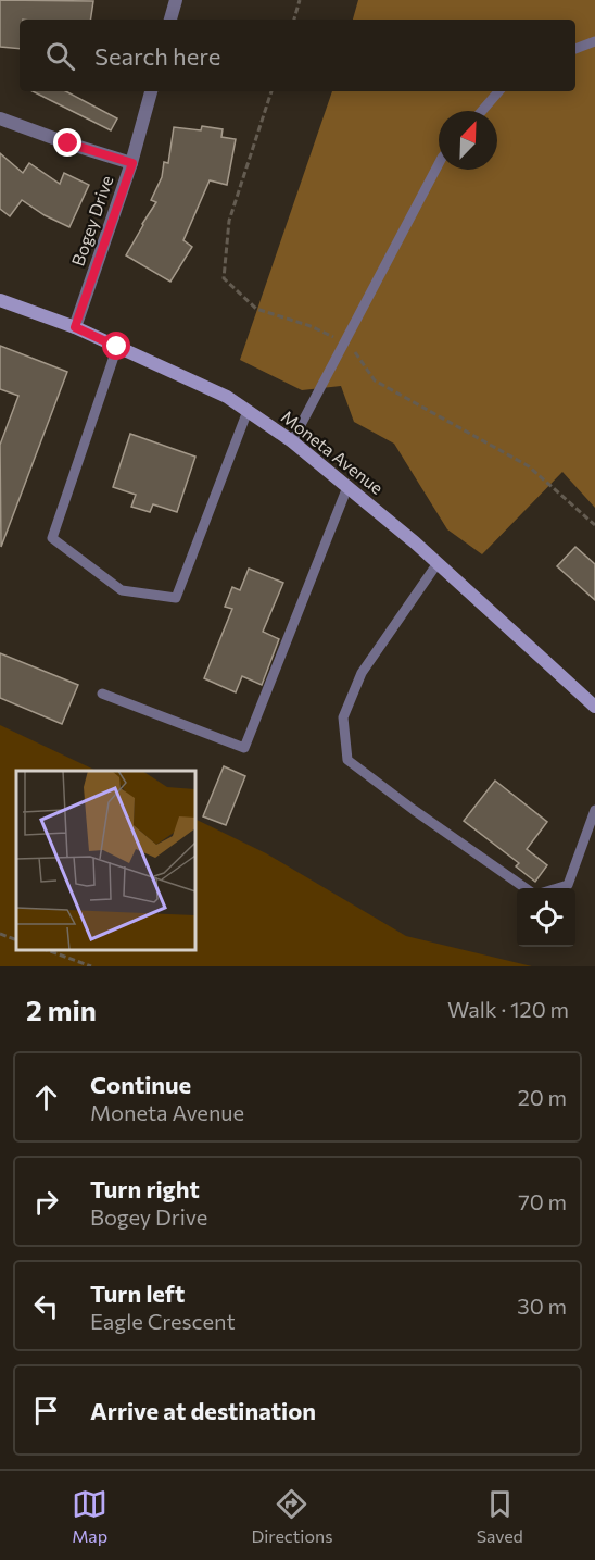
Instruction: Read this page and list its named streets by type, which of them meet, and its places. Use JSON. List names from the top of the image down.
{
  "streets": {
    "street": ["Bogey Drive", "Moneta Avenue"]
  },
  "crossings": [
    ["Bogey Drive", "Moneta Avenue"]
  ],
  "north": "top right",
  "page": {
    "search": "Search here",
    "heading": ["2 min", "Walk · 120 m"],
    "list": [
      ["Continue", "Moneta Avenue", "20 m"],
      ["Turn right", "Bogey Drive", "70 m"],
      ["Turn left", "Eagle Crescent", "30 m"],
      "Arrive at destination"
    ],
    "nav": ["Map", "Directions", "Saved"]
  }
}
